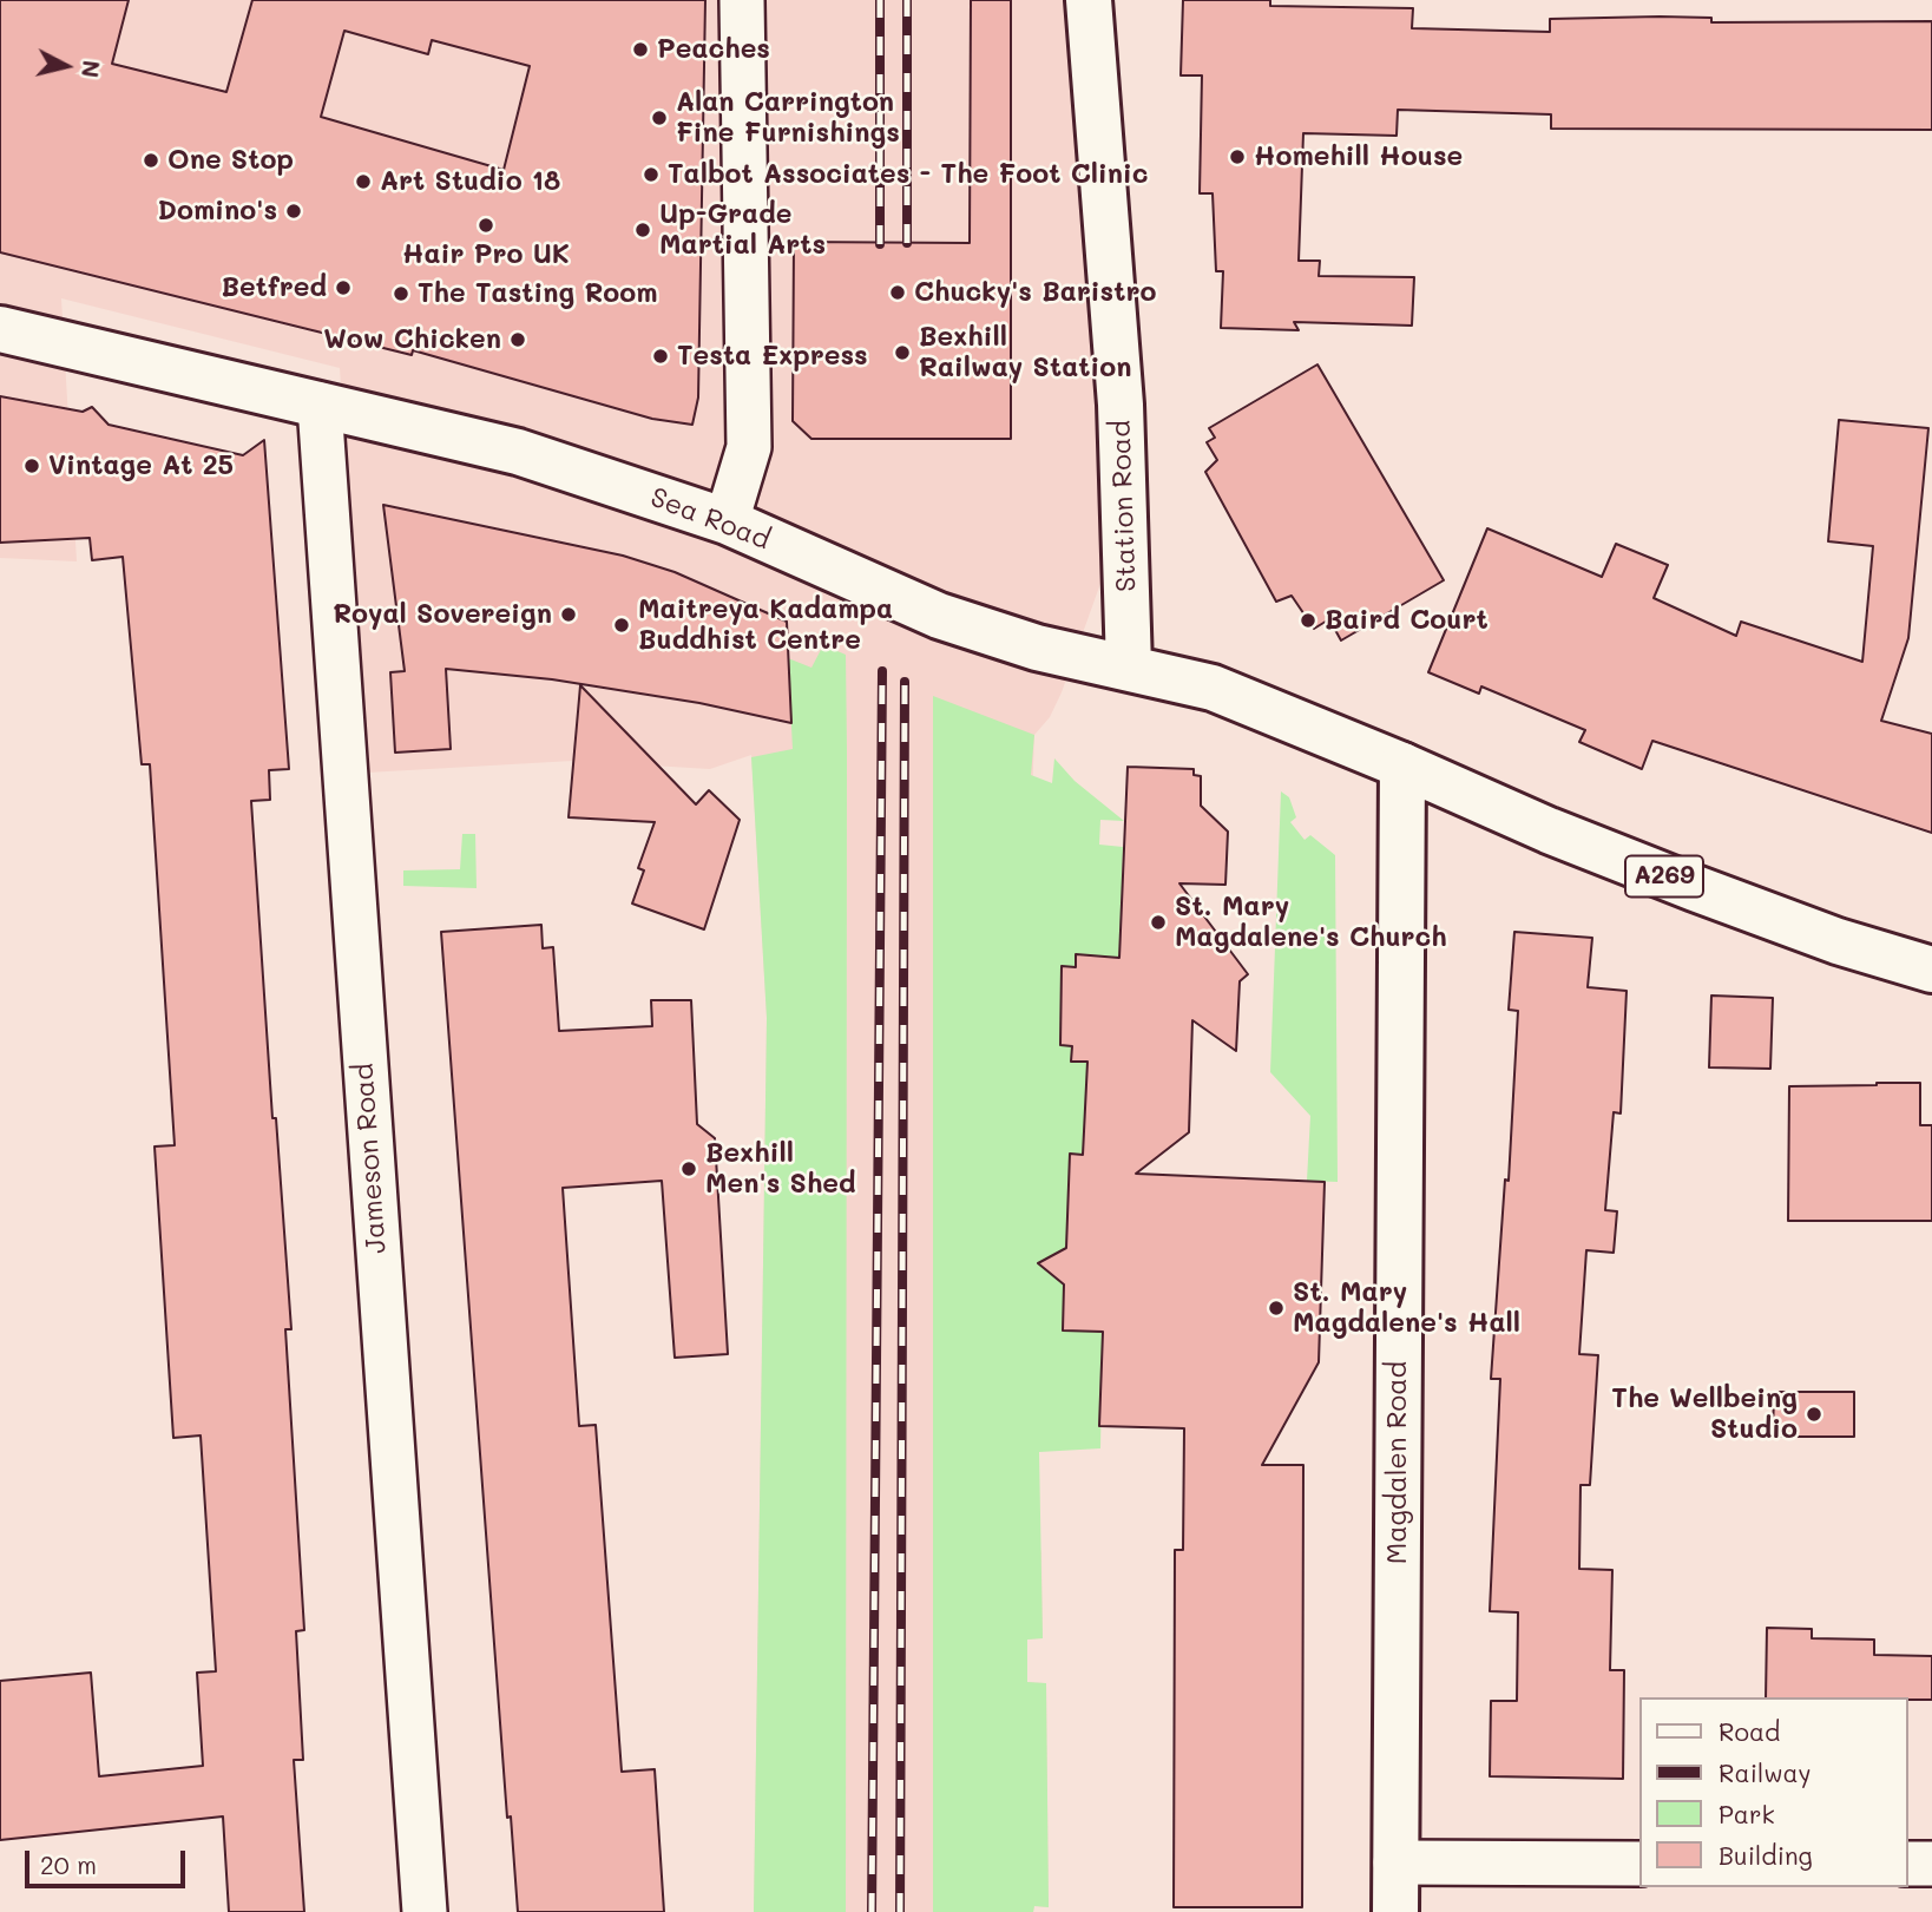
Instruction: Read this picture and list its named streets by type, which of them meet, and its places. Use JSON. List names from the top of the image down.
{
  "streets": {
    "main road": [
      "Station Road",
      "Sea Road",
      "A269",
      "Magdalen Road"
    ],
    "street": ["Jameson Road"]
  },
  "crossings": [
    ["Station Road", "Sea Road"],
    ["Sea Road", "A269"],
    ["Sea Road", "Jameson Road"],
    ["Sea Road", "Magdalen Road"],
    ["A269", "Magdalen Road"]
  ],
  "places": [
    "Peaches",
    "Alan Carrington Fine Furnishings",
    "Homehill House",
    "One Stop",
    "Talbot Associates - The Foot Clinic",
    "Art Studio 18",
    "Domino's",
    "Hair Pro UK",
    "Up-Grade Martial Arts",
    "Betfred",
    "Chucky's Baristro",
    "The Tasting Room",
    "Wow Chicken",
    "Bexhill Railway Station",
    "Testa Express",
    "Vintage At 25",
    "Royal Sovereign",
    "Baird Court",
    "Maitreya Kadampa Buddhist Centre",
    "St. Mary Magdalene's Church",
    "Bexhill Men's Shed",
    "St. Mary Magdalene's Hall",
    "The Wellbeing Studio"
  ],
  "legend": [
    "Road",
    "Railway",
    "Park",
    "Building"
  ],
  "scale_bar": "20 m",
  "north": "right"
}
